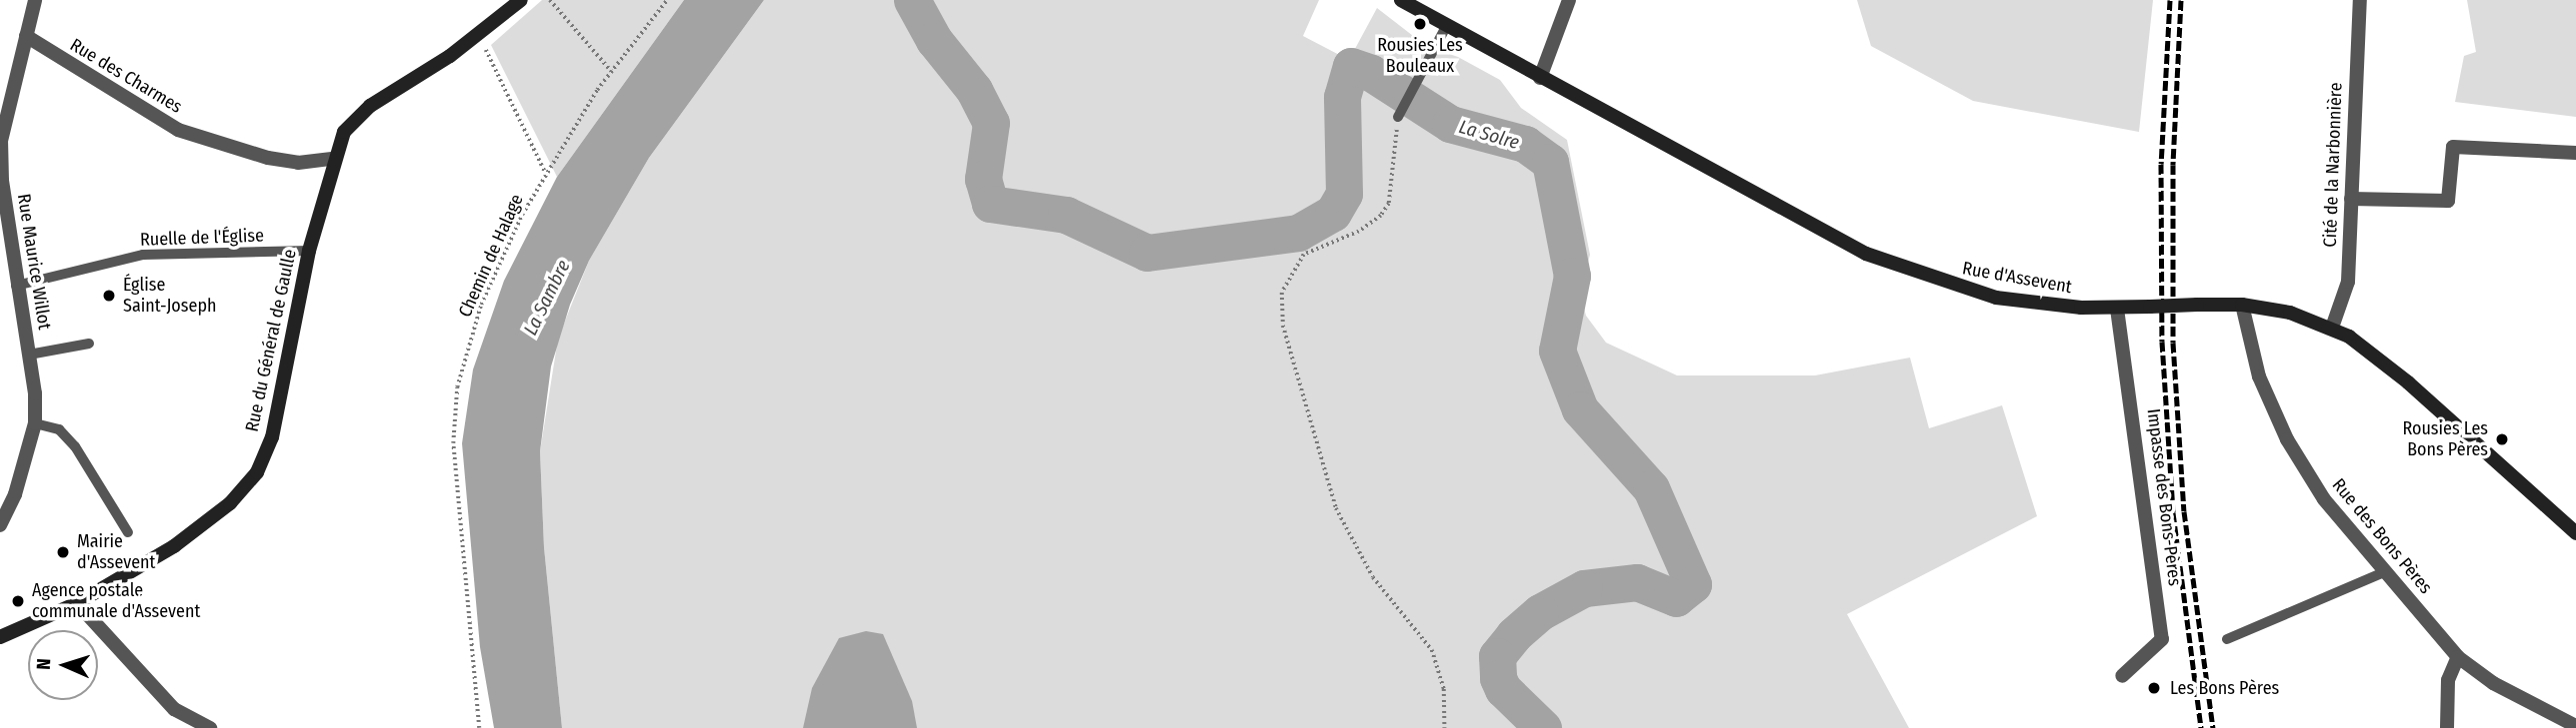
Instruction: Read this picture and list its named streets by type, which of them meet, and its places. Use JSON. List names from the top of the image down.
{
  "streets": {
    "street": [
      "Rue des Charmes",
      "Cité de la Narbonnière",
      "Rue Maurice Willot",
      "Rue d'Assevent",
      "Rue du Général de Gaulle",
      "Impasse des Bons-Pères",
      "Rue des Bons Pères"
    ],
    "lane": ["Ruelle de l'Église"],
    "path": ["Chemin de Halage"]
  },
  "crossings": [
    ["Rue des Charmes", "Rue Maurice Willot"],
    ["Rue des Charmes", "Rue du Général de Gaulle"],
    ["Cité de la Narbonnière", "Rue d'Assevent"],
    ["Ruelle de l'Église", "Rue Maurice Willot"],
    ["Ruelle de l'Église", "Rue du Général de Gaulle"],
    ["Rue d'Assevent", "Impasse des Bons-Pères"],
    ["Rue d'Assevent", "Rue des Bons Pères"]
  ],
  "water": ["La Solre", "La Sambre"],
  "places": [
    "Rousies Les Bouleaux",
    "Église Saint-Joseph",
    "Rousies Les Bons Pères",
    "Mairie d'Assevent",
    "Agence postale communale d'Assevent",
    "Les Bons Pères"
  ],
  "north": "left"
}
